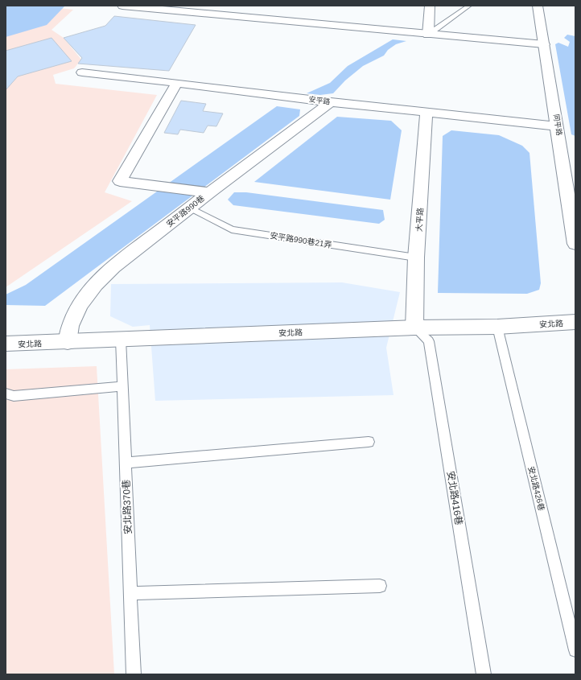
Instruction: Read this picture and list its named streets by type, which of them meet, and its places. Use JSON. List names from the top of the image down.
{
  "streets": {
    "street": [
      "安平路",
      "同平路",
      "安平路990巷",
      "大平路",
      "安北路"
    ],
    "lane": [
      "安平路990巷21弄",
      "安北路426巷",
      "安北路416巷",
      "安北路370巷"
    ]
  },
  "crossings": [
    ["安平路", "同平路"],
    ["安平路", "安平路990巷"],
    ["安平路", "大平路"],
    ["安平路990巷", "安平路990巷21弄"],
    ["安平路990巷", "安北路"],
    ["大平路", "安平路990巷21弄"],
    ["大平路", "安北路"],
    ["大平路", "安北路416巷"],
    ["安北路", "安北路426巷"],
    ["安北路", "安北路416巷"],
    ["安北路", "安北路370巷"]
  ]
}
